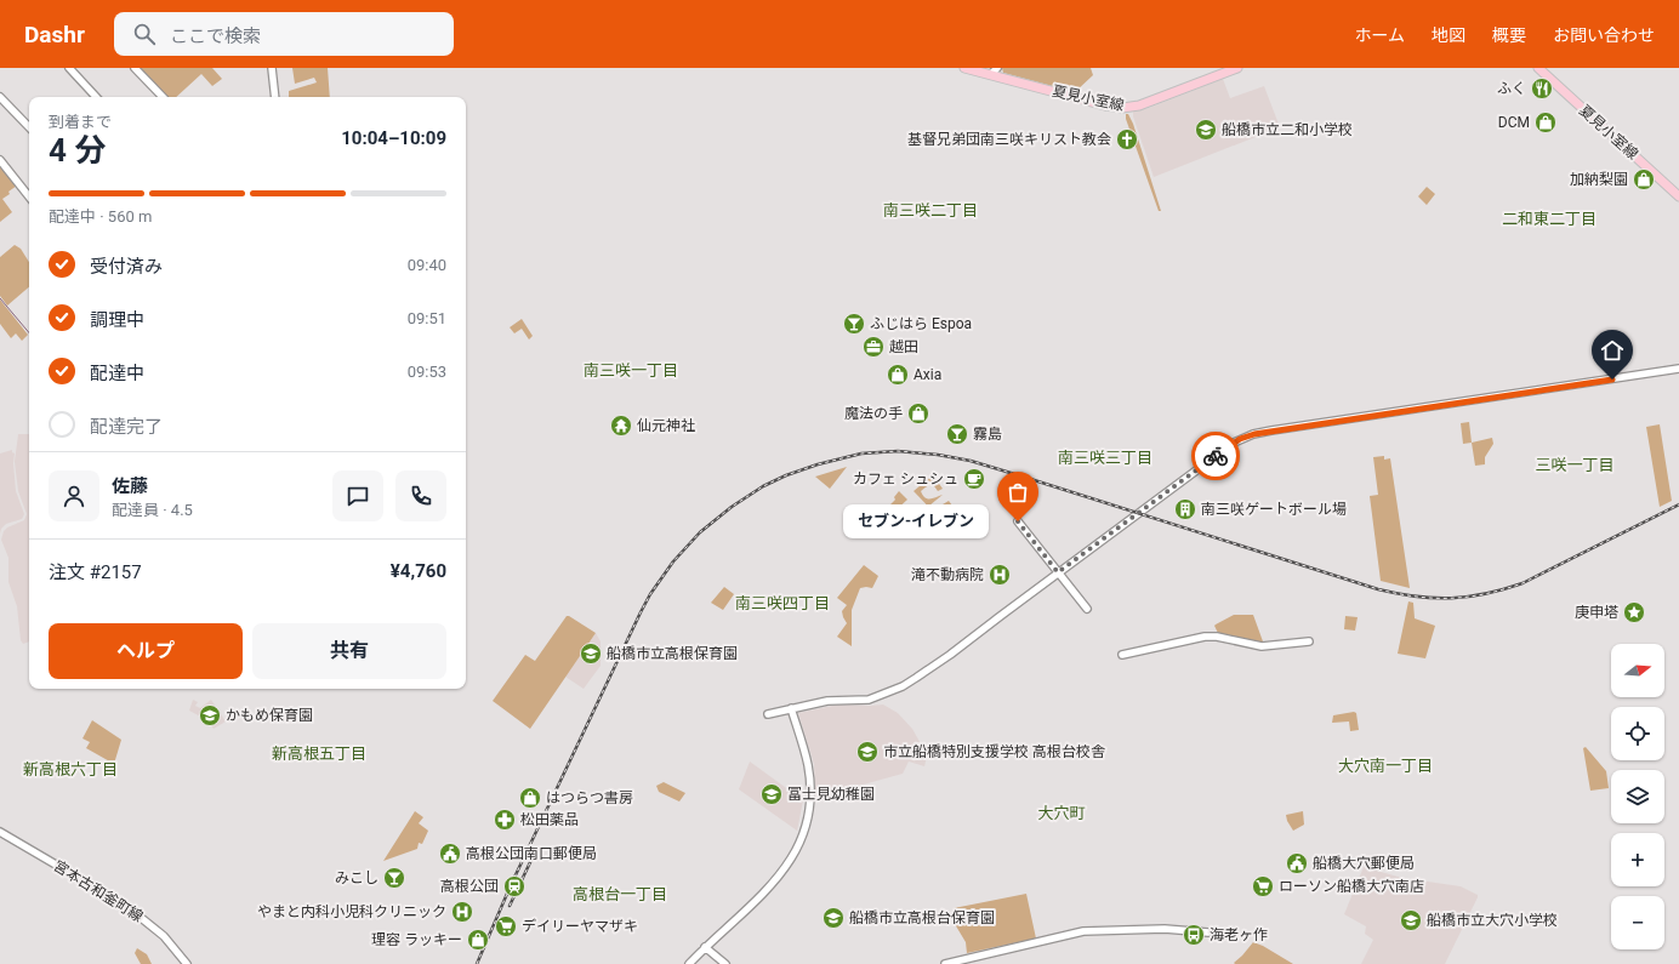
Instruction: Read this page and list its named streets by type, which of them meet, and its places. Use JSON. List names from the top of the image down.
{
  "streets": {
    "main road": ["夏見小室線"],
    "street": ["宮本古和釜町線"]
  },
  "districts": [
    "南三咲二丁目",
    "二和東二丁目",
    "南三咲一丁目",
    "南三咲三丁目",
    "三咲一丁目",
    "南三咲四丁目",
    "新高根五丁目",
    "大穴南一丁目",
    "新高根六丁目",
    "大穴町",
    "高根台一丁目"
  ],
  "places": {
    "restaurant": ["ふく"],
    "shop": [
      "DCM",
      "加納梨園",
      "Axia",
      "魔法の手",
      "はつらつ書房",
      "理容 ラッキー"
    ],
    "school or university": [
      "船橋市立二和小学校",
      "船橋市立高根保育園",
      "かもめ保育園",
      "市立船橋特別支援学校 高根台校舎",
      "冨士見幼稚園",
      "船橋市立高根台保育園",
      "船橋市立大穴小学校"
    ],
    "church": ["基督兄弟団南三咲キリスト教会"],
    "bar": ["ふじはら Espoa", "霧島", "みこし"],
    "office": ["越田"],
    "temple": ["仙元神社"],
    "cafe": ["カフェ シュシュ"],
    "building": ["南三咲ゲートボール場"],
    "other": ["セブン-イレブン"],
    "hospital": ["滝不動病院", "やまと内科小児科クリニック"],
    "place": ["庚申塔"],
    "pharmacy": ["松田薬品"],
    "public building": ["高根公団南口郵便局", "船橋大穴郵便局"],
    "station": ["高根公団"],
    "supermarket": ["ローソン船橋大穴南店", "デイリーヤマザキ"],
    "bus stop": ["海老ヶ作"]
  },
  "north": "right",
  "page": {
    "header": "Dashr",
    "search": "ここで検索",
    "nav": [
      "ホーム",
      "地図",
      "概要",
      "お問い合わせ"
    ],
    "heading": ["4 分", "到着まで", "10:04–10:09"],
    "panel": [
      "佐藤",
      "配達員 · 4.5",
      "注文 #2157",
      "¥4,760"
    ],
    "bar": "配達中 · 560 m",
    "list": [
      ["受付済み", "09:40"],
      ["調理中", "09:51"],
      ["配達中", "09:53"],
      "配達完了"
    ],
    "bubble": "セブン-イレブン",
    "buttons": ["ヘルプ", "共有"],
    "map_buttons": ["+", "−"]
  }
}
